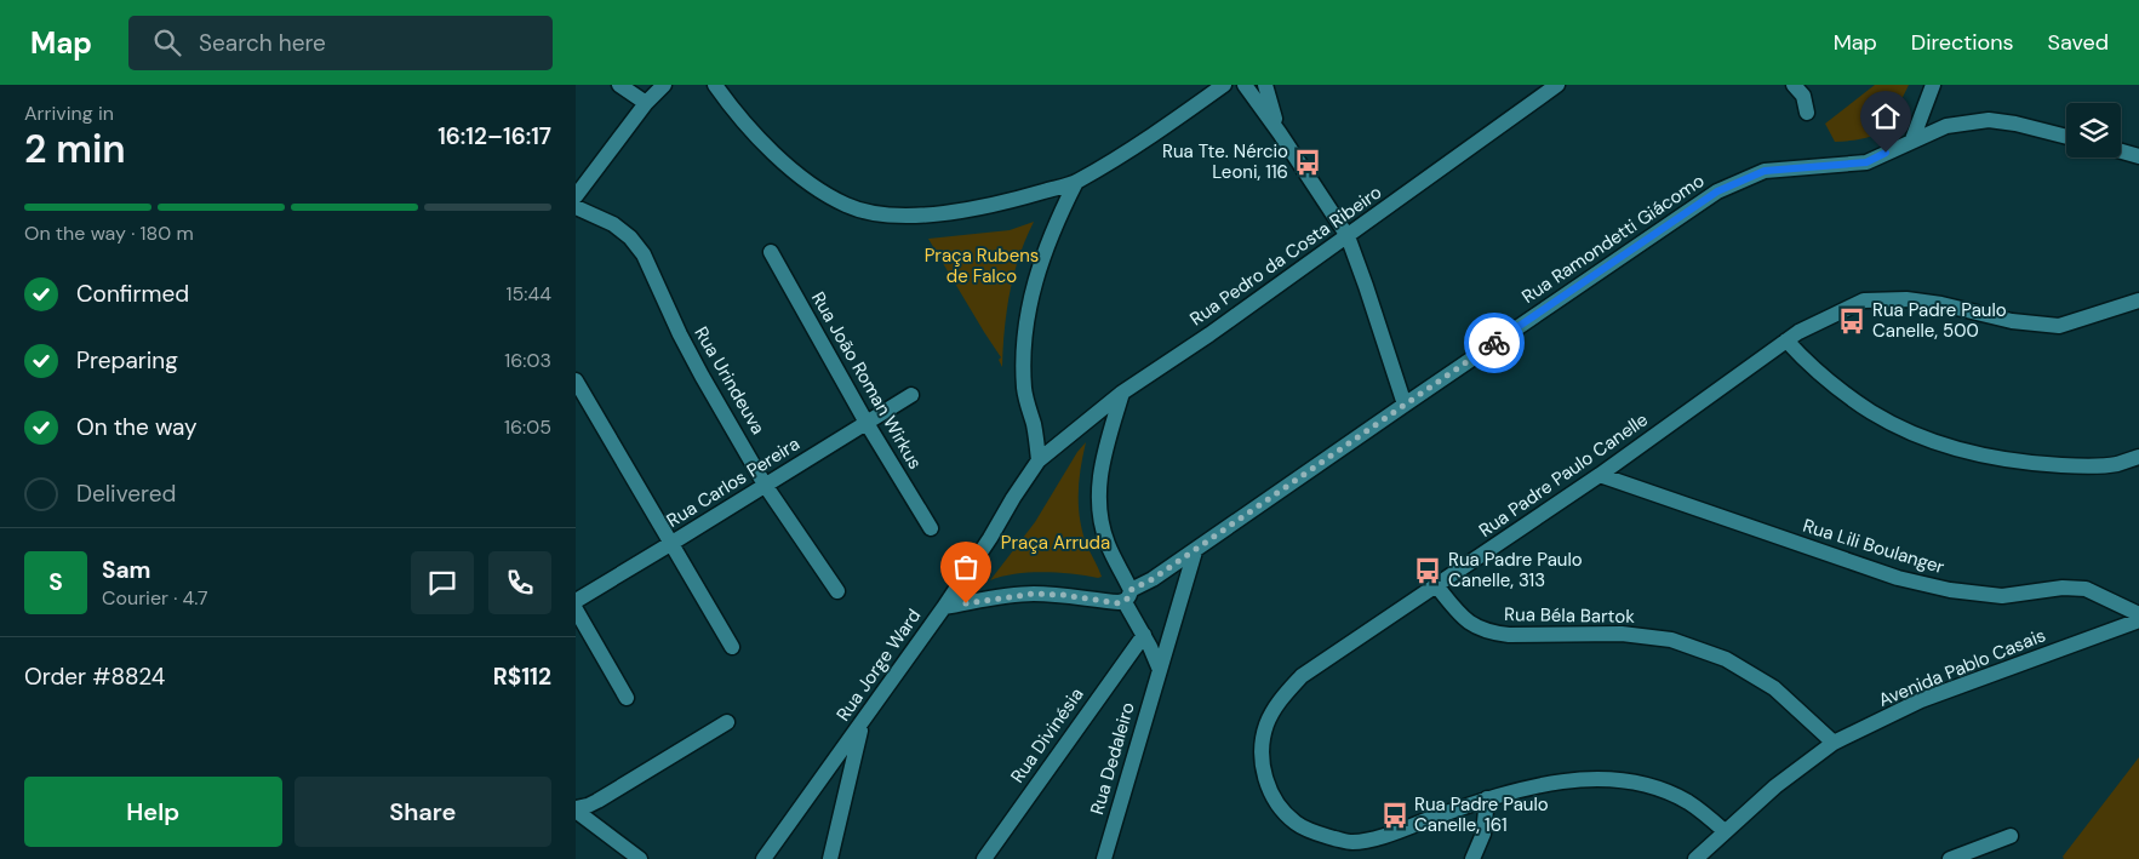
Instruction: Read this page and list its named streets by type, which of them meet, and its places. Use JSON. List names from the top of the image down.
{
  "streets": {
    "street": [
      "Rua Ramondetti Giácomo",
      "Rua Pedro da Costa Ribeiro",
      "Rua Urindeuva",
      "Rua João Roman Wirkus",
      "Rua Padre Paulo Canelle",
      "Rua Carlos Pereira",
      "Rua Lili Boulanger",
      "Rua Béla Bartok",
      "Rua Jorge Ward",
      "Avenida Pablo Casais",
      "Rua Divinésia",
      "Rua Dedaleiro"
    ]
  },
  "crossings": [
    ["Rua Ramondetti Giácomo", "Rua Dedaleiro"],
    ["Rua Pedro da Costa Ribeiro", "Rua Jorge Ward"],
    ["Rua Urindeuva", "Rua Carlos Pereira"],
    ["Rua João Roman Wirkus", "Rua Carlos Pereira"],
    ["Rua Padre Paulo Canelle", "Rua Lili Boulanger"],
    ["Rua Padre Paulo Canelle", "Rua Béla Bartok"],
    ["Rua Padre Paulo Canelle", "Avenida Pablo Casais"],
    ["Rua Béla Bartok", "Avenida Pablo Casais"]
  ],
  "parks": ["Praça Rubens de Falco", "Praça Arruda"],
  "places": {
    "bus stop": [
      "Rua Tte. Nércio Leoni, 116",
      "Rua Padre Paulo Canelle, 500",
      "Rua Padre Paulo Canelle, 313",
      "Rua Padre Paulo Canelle, 161"
    ]
  },
  "page": {
    "header": "Map",
    "search": "Search here",
    "nav": ["Map", "Directions", "Saved"],
    "heading": ["2 min", "Arriving in", "16:12–16:17"],
    "panel": [
      "Sam",
      "Courier · 4.7",
      "Order #8824",
      "R$112"
    ],
    "bar": "On the way · 180 m",
    "list": [
      ["Confirmed", "15:44"],
      ["Preparing", "16:03"],
      ["On the way", "16:05"],
      "Delivered"
    ],
    "round": "S",
    "buttons": ["Help", "Share"]
  }
}
